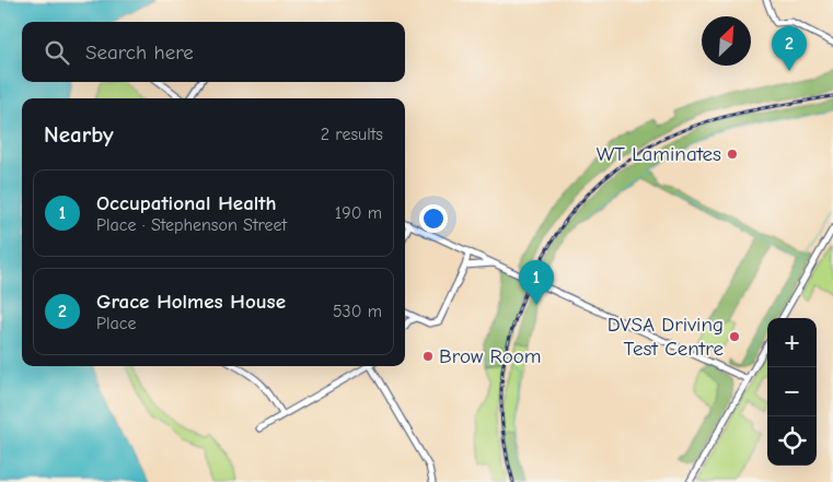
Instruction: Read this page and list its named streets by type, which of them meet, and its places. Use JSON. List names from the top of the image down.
{
  "places": ["WT Laminates", "DVSA Driving Test Centre", "Brow Room"],
  "north": "top right",
  "page": {
    "search": "Search here",
    "pins": ["2", "1"],
    "heading": ["Nearby", "2 results"],
    "list": [
      {
        "mark": "1",
        "name": "Occupational Health",
        "note": "Place · Stephenson Street",
        "value": "190 m"
      },
      {
        "mark": "2",
        "name": "Grace Holmes House",
        "note": "Place",
        "value": "530 m"
      }
    ],
    "map_buttons": ["+", "−"]
  }
}
